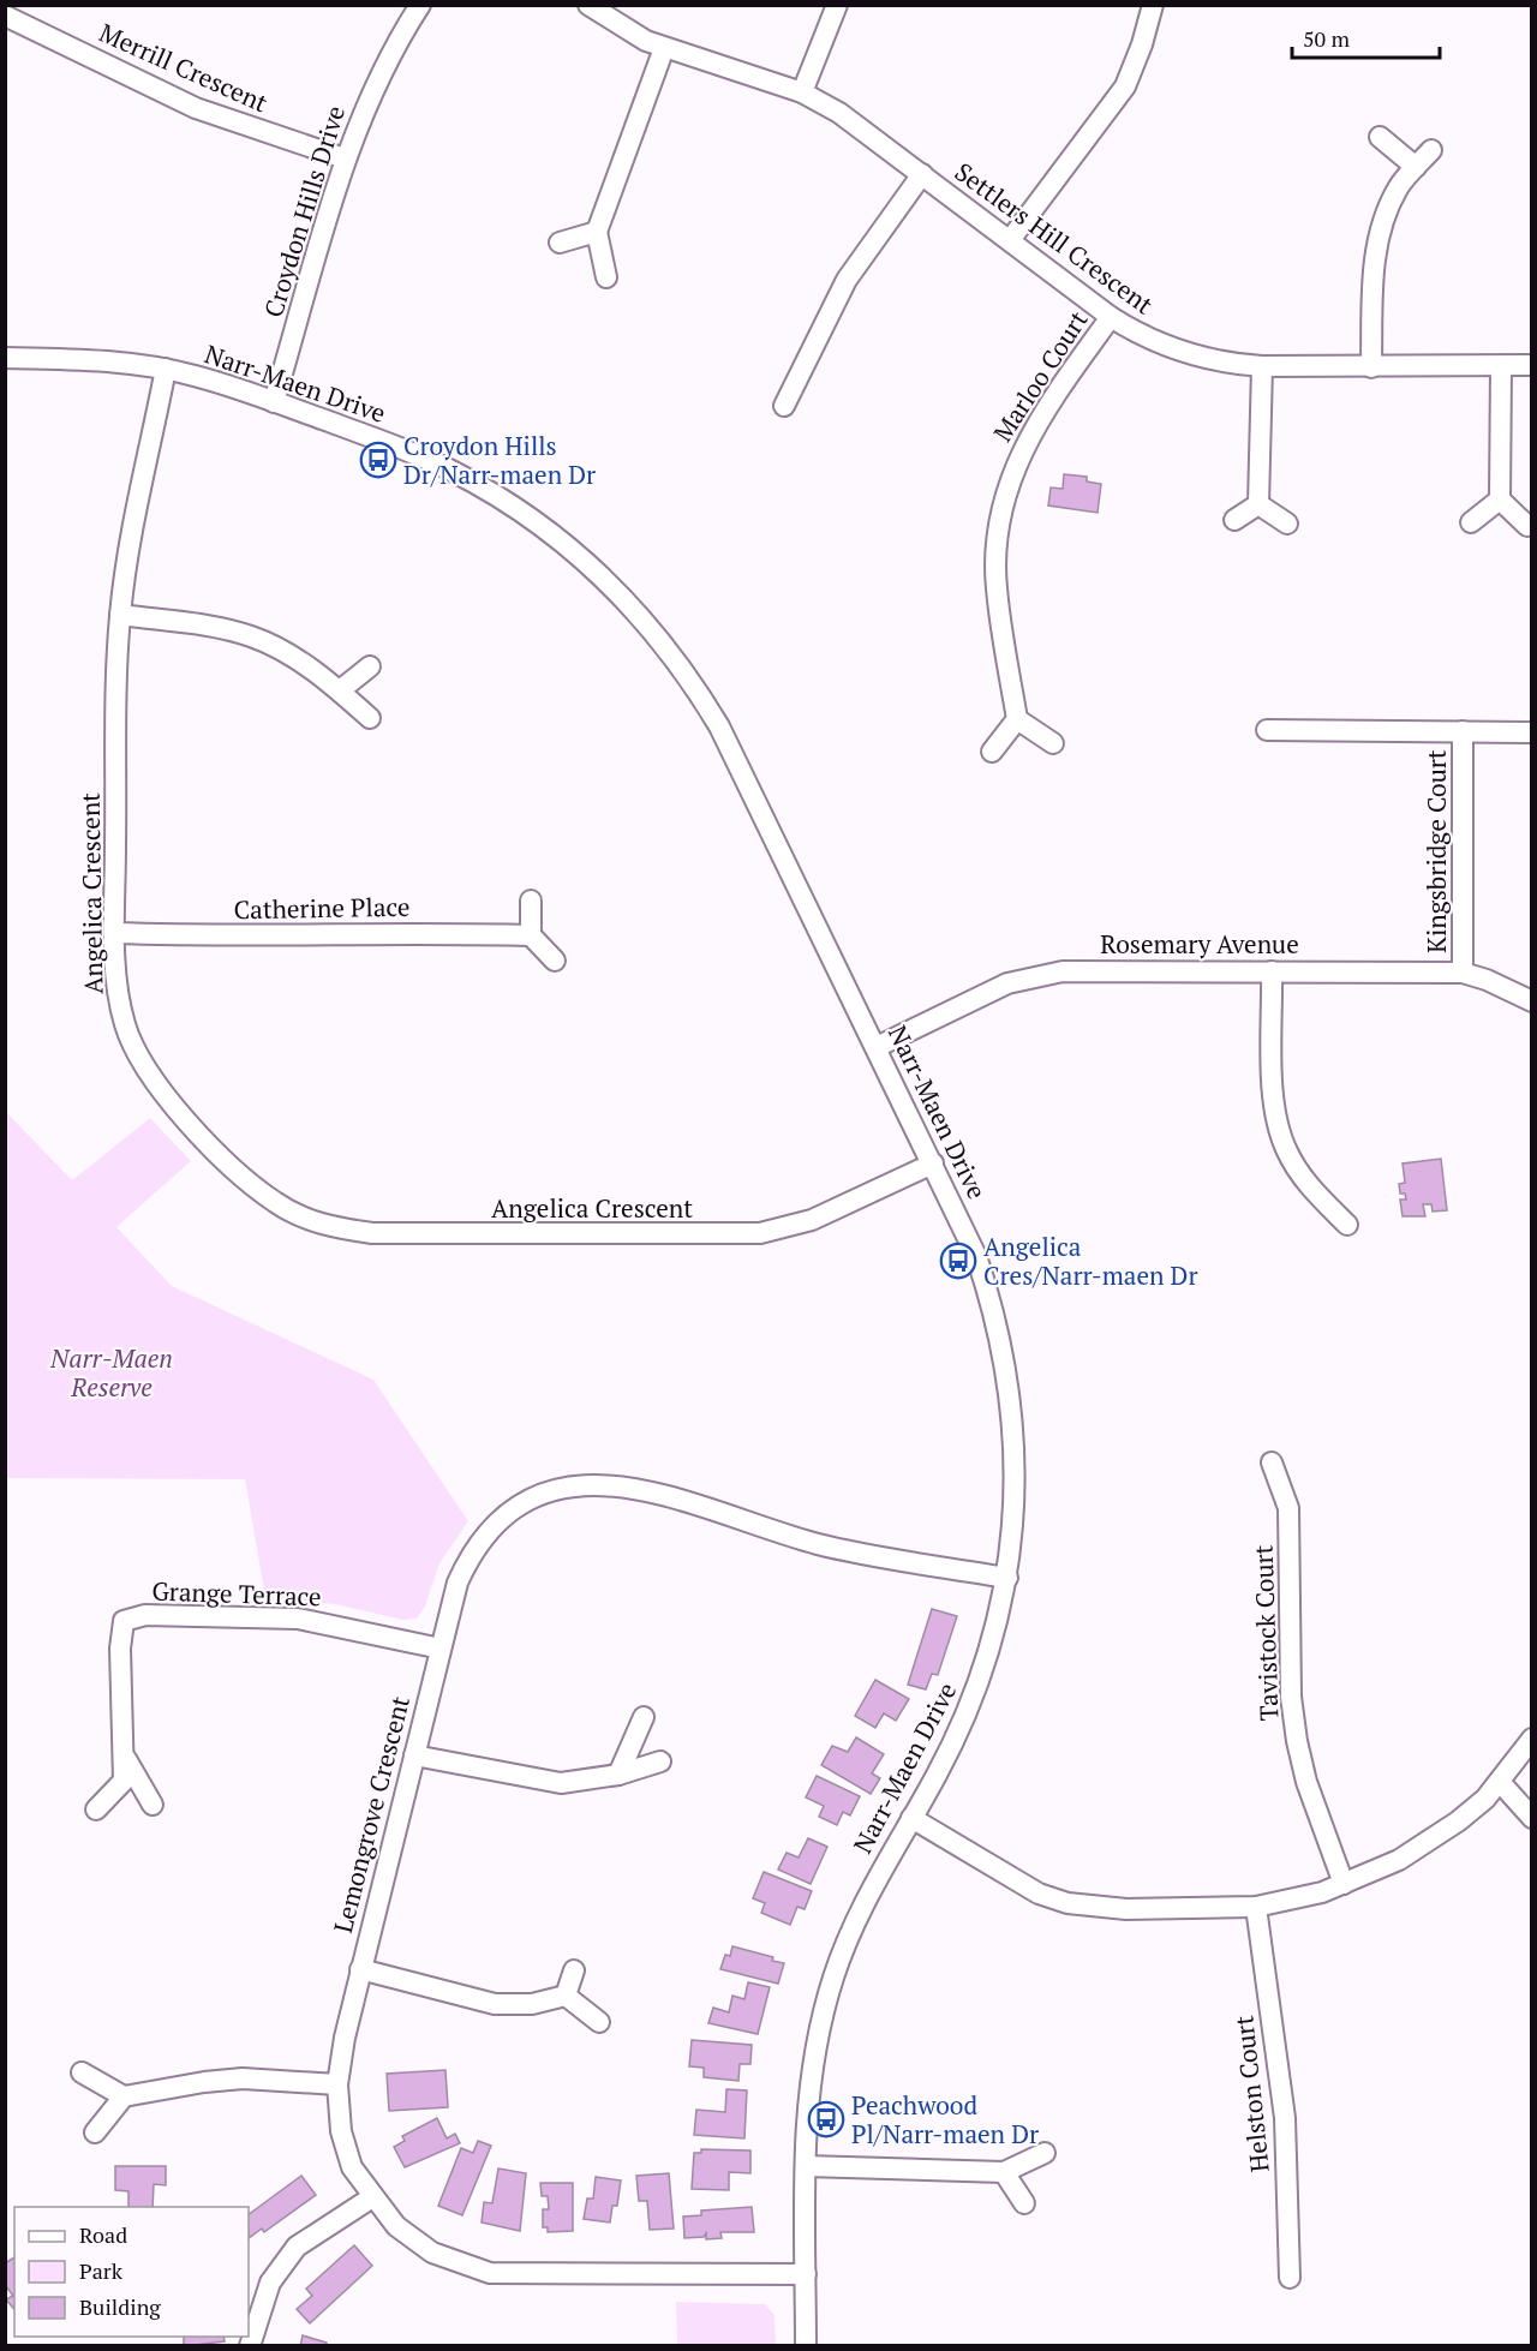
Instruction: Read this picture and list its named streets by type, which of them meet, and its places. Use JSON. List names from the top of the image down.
{
  "streets": {
    "street": [
      "Merrill Crescent",
      "Croydon Hills Drive",
      "Settlers Hill Crescent",
      "Marloo Court",
      "Narr-Maen Drive",
      "Kingsbridge Court",
      "Angelica Crescent",
      "Catherine Place",
      "Rosemary Avenue",
      "Grange Terrace",
      "Tavistock Court",
      "Lemongrove Crescent",
      "Helston Court"
    ]
  },
  "crossings": [
    ["Merrill Crescent", "Croydon Hills Drive"],
    ["Croydon Hills Drive", "Narr-Maen Drive"],
    ["Settlers Hill Crescent", "Marloo Court"],
    ["Narr-Maen Drive", "Angelica Crescent"],
    ["Narr-Maen Drive", "Rosemary Avenue"],
    ["Narr-Maen Drive", "Lemongrove Crescent"],
    ["Kingsbridge Court", "Rosemary Avenue"],
    ["Angelica Crescent", "Catherine Place"],
    ["Grange Terrace", "Lemongrove Crescent"]
  ],
  "parks": ["Narr-Maen Reserve"],
  "places": {
    "bus stop": ["Croydon Hills Dr/Narr-maen Dr", "Angelica Cres/Narr-maen Dr", "Peachwood Pl/Narr-maen Dr"]
  },
  "legend": ["Road", "Park", "Building"],
  "scale_bar": "50 m"
}
